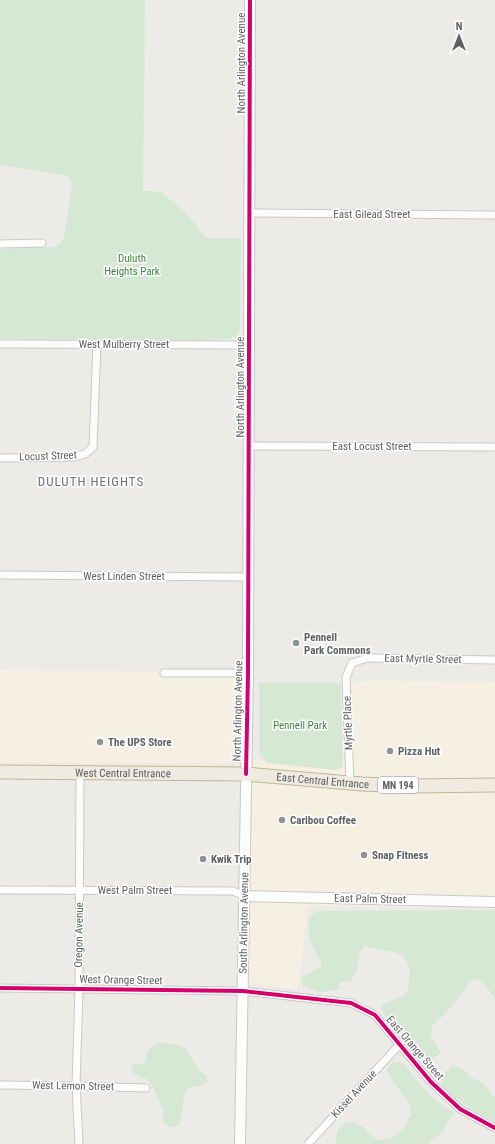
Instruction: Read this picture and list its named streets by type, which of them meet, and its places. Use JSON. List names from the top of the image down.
{
  "streets": {
    "highway": ["West Central Entrance", "East Central Entrance", "MN 194"],
    "main road": ["North Arlington Avenue", "East Palm Street", "South Arlington Avenue"],
    "street": [
      "East Gilead Street",
      "West Mulberry Street",
      "East Locust Street",
      "Locust Street",
      "West Linden Street",
      "East Myrtle Street",
      "Myrtle Place",
      "West Palm Street",
      "Oregon Avenue",
      "West Orange Street",
      "East Orange Street",
      "West Lemon Street",
      "Kissel Avenue"
    ]
  },
  "crossings": [
    ["North Arlington Avenue", "East Gilead Street"],
    ["North Arlington Avenue", "West Mulberry Street"],
    ["North Arlington Avenue", "East Locust Street"],
    ["North Arlington Avenue", "West Linden Street"],
    ["North Arlington Avenue", "West Central Entrance"],
    ["North Arlington Avenue", "East Central Entrance"],
    ["North Arlington Avenue", "South Arlington Avenue"],
    ["West Mulberry Street", "Locust Street"],
    ["East Myrtle Street", "Myrtle Place"],
    ["Myrtle Place", "East Central Entrance"],
    ["West Central Entrance", "East Central Entrance"],
    ["West Central Entrance", "South Arlington Avenue"],
    ["West Central Entrance", "Oregon Avenue"],
    ["East Central Entrance", "South Arlington Avenue"],
    ["West Palm Street", "East Palm Street"],
    ["West Palm Street", "South Arlington Avenue"],
    ["West Palm Street", "Oregon Avenue"],
    ["East Palm Street", "South Arlington Avenue"],
    ["South Arlington Avenue", "West Orange Street"],
    ["South Arlington Avenue", "East Orange Street"],
    ["Oregon Avenue", "West Orange Street"],
    ["Oregon Avenue", "West Lemon Street"],
    ["West Orange Street", "East Orange Street"],
    ["East Orange Street", "Kissel Avenue"]
  ],
  "districts": ["DULUTH HEIGHTS"],
  "parks": ["Duluth Heights Park", "Pennell Park"],
  "places": [
    "Pennell Park Commons",
    "The UPS Store",
    "Pizza Hut",
    "Caribou Coffee",
    "Snap Fitness",
    "Kwik Trip"
  ],
  "north": "top"
}
